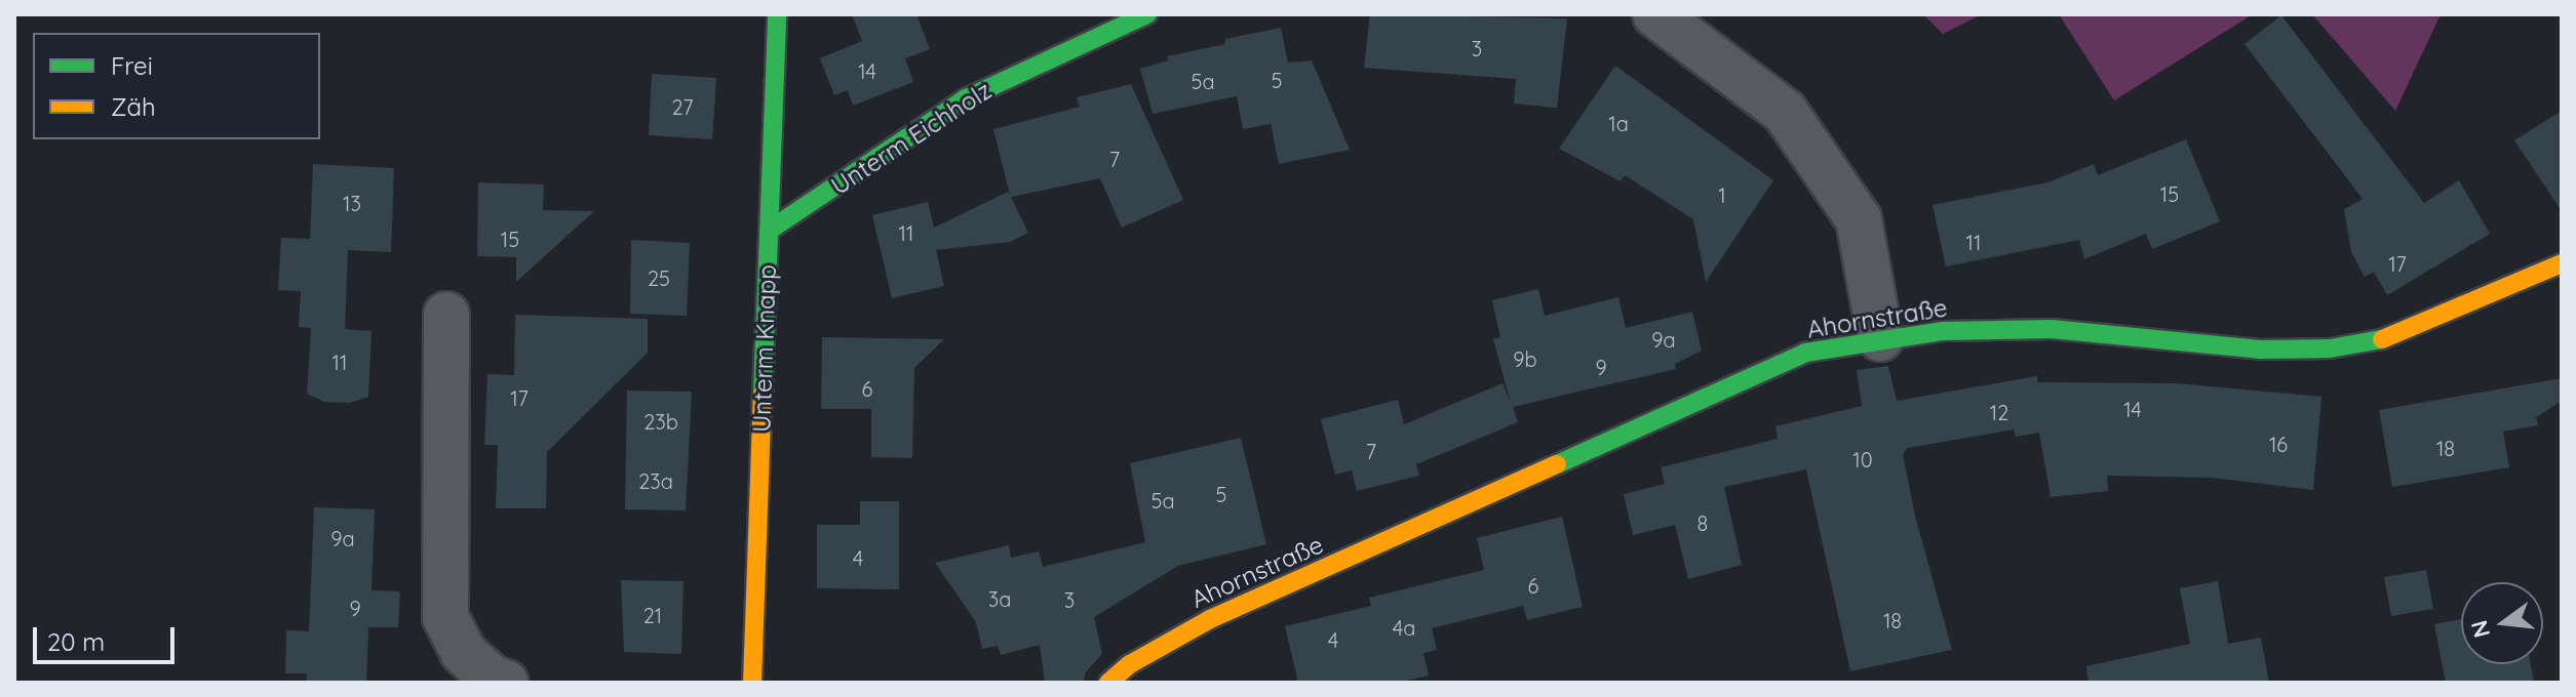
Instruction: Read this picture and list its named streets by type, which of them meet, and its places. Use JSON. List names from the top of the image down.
{
  "streets": {
    "street": ["Unterm Eichholz", "Ahornstraße", "Unterm Knapp"]
  },
  "crossings": [
    ["Unterm Eichholz", "Unterm Knapp"]
  ],
  "house_numbers": [
    "3",
    "14",
    "5",
    "5a",
    "27",
    "1a",
    "7",
    "15",
    "1",
    "13",
    "11",
    "15",
    "11",
    "17",
    "25",
    "9a",
    "9b",
    "11",
    "9",
    "6",
    "17",
    "14",
    "12",
    "23b",
    "16",
    "18",
    "7",
    "10",
    "23a",
    "5",
    "5a",
    "8",
    "9a",
    "4",
    "6",
    "3a",
    "3",
    "9",
    "21",
    "18",
    "4a",
    "4"
  ],
  "legend": ["Frei", "Zäh"],
  "scale_bar": "20 m",
  "north": "left"
}
